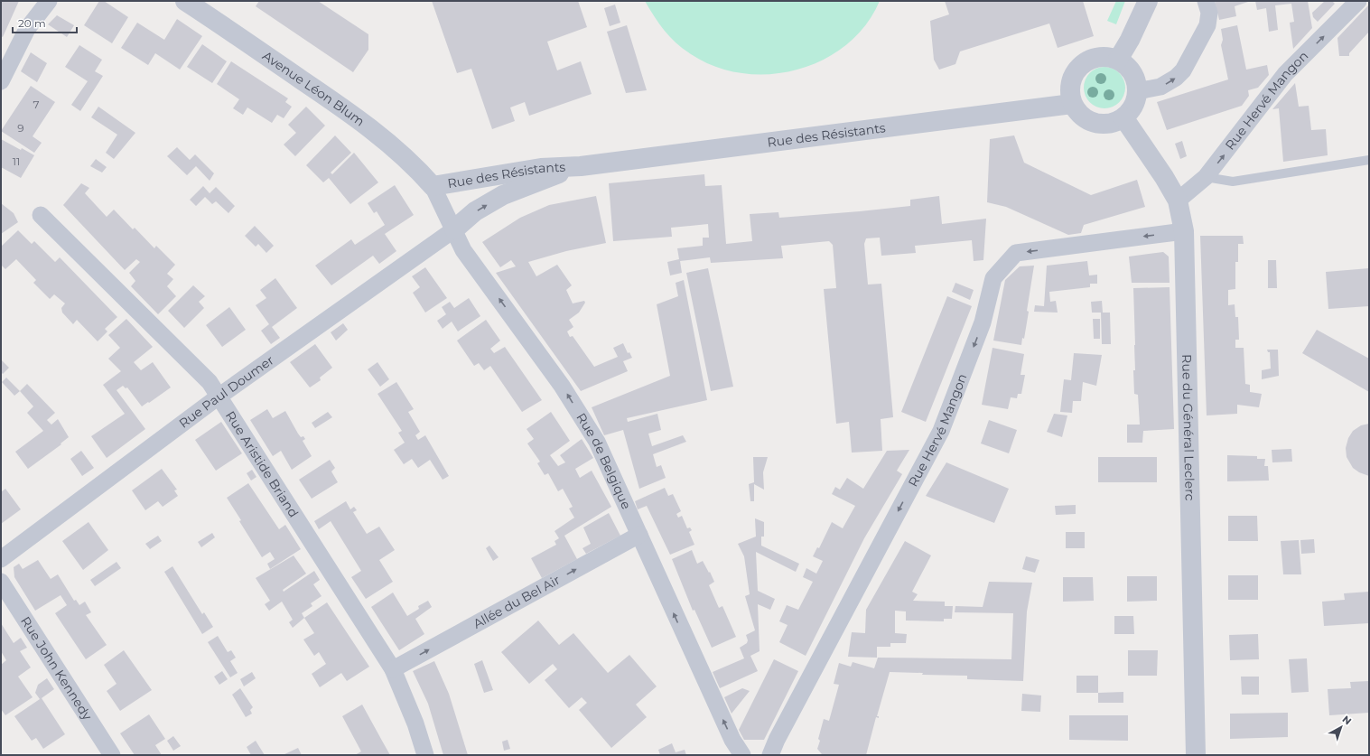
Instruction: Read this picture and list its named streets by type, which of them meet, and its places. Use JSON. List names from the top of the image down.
{
  "streets": {
    "street": [
      "Avenue Léon Blum",
      "Rue Hervé Mangon",
      "Rue des Résistants",
      "Rue Paul Doumer",
      "Rue du Général Leclerc",
      "Rue de Belgique",
      "Rue Aristide Briand",
      "Allée du Bel Air",
      "Rue John Kennedy"
    ]
  },
  "crossings": [
    ["Avenue Léon Blum", "Rue des Résistants"],
    ["Avenue Léon Blum", "Rue de Belgique"],
    ["Rue Hervé Mangon", "Rue du Général Leclerc"],
    ["Rue des Résistants", "Rue Paul Doumer"],
    ["Rue des Résistants", "Rue du Général Leclerc"],
    ["Rue des Résistants", "Rue de Belgique"],
    ["Rue Paul Doumer", "Rue de Belgique"],
    ["Rue Paul Doumer", "Rue Aristide Briand"],
    ["Rue de Belgique", "Allée du Bel Air"],
    ["Rue Aristide Briand", "Allée du Bel Air"]
  ],
  "one_way": ["Rue de Belgique", "Allée du Bel Air"],
  "house_numbers": ["7", "9", "11"],
  "scale_bar": "20 m",
  "north": "top right"
}
